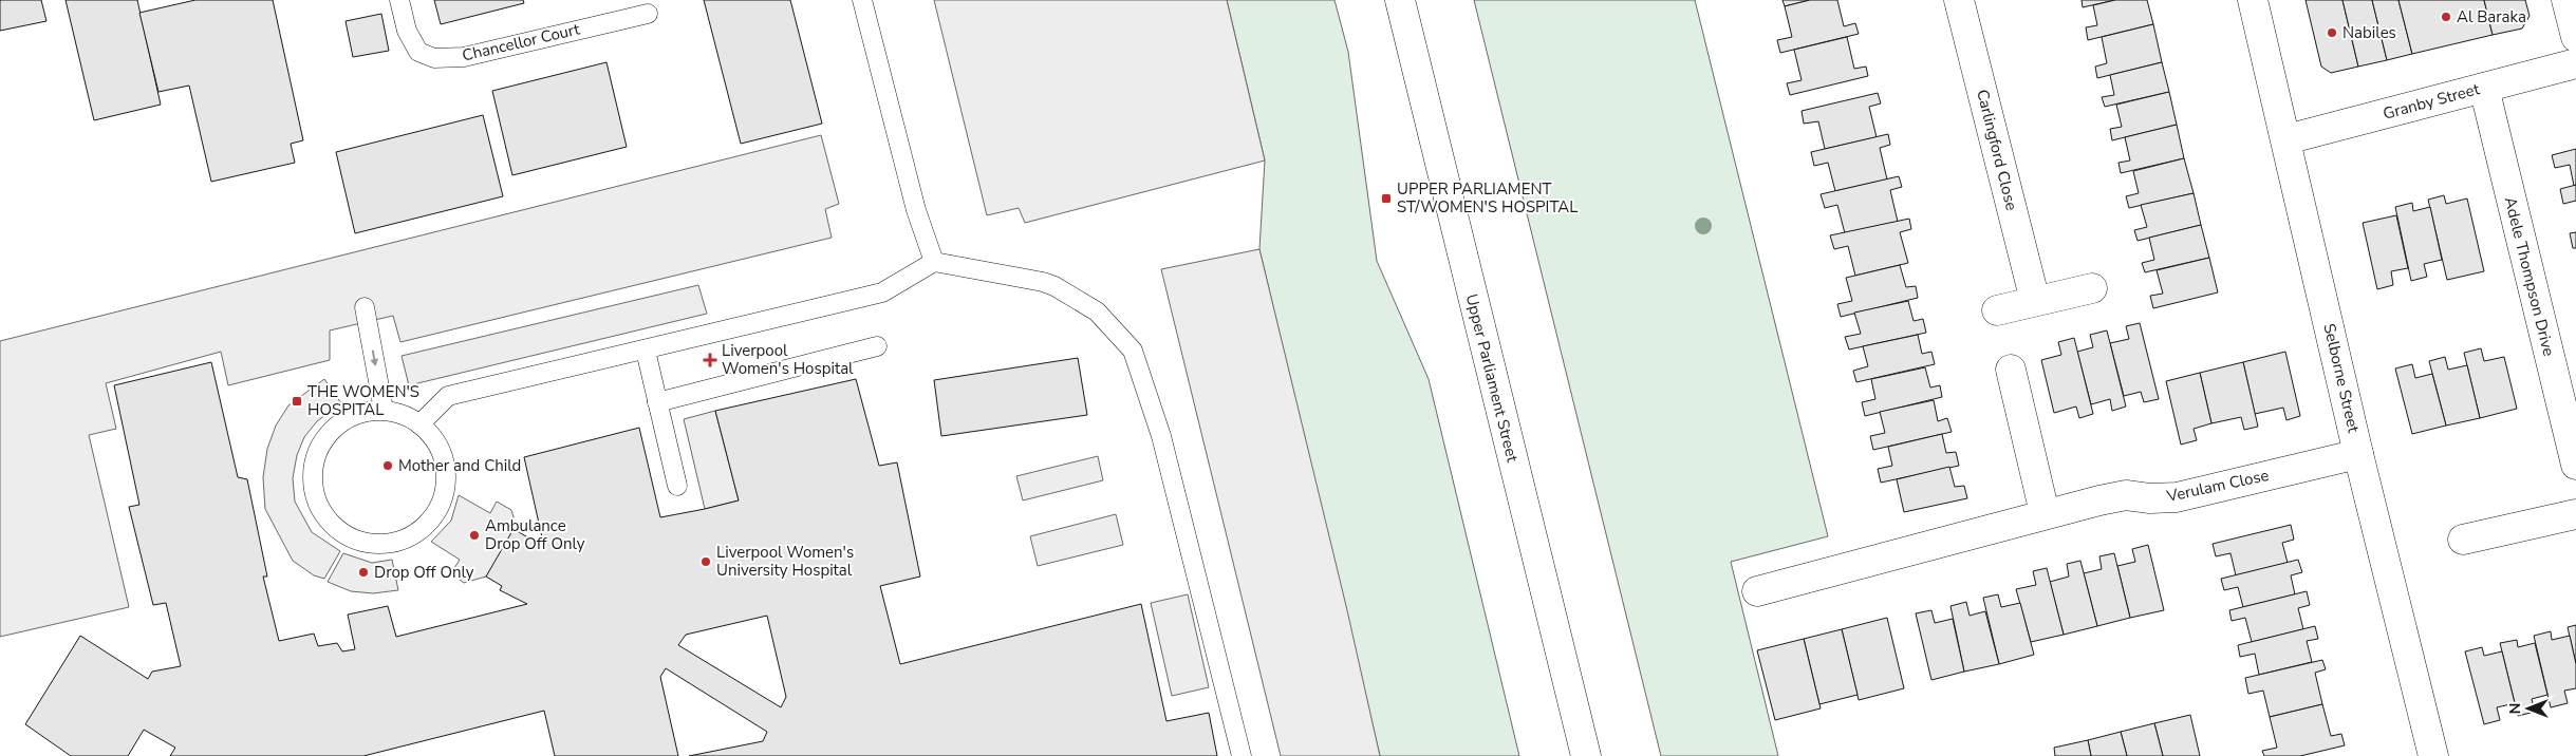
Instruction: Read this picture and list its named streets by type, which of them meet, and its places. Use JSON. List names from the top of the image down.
{
  "streets": {
    "main road": [
      "Granby Street",
      "Carlingford Close",
      "Adele Thompson Drive",
      "Upper Parliament Street",
      "Selborne Street",
      "Verulam Close"
    ],
    "lane": ["Chancellor Court"]
  },
  "crossings": [
    ["Granby Street", "Adele Thompson Drive"],
    ["Granby Street", "Selborne Street"],
    ["Selborne Street", "Verulam Close"]
  ],
  "places": {
    "other": [
      "Al Baraka",
      "Nabiles",
      "Mother and Child",
      "Ambulance Drop Off Only",
      "Liverpool Women's University Hospital",
      "Drop Off Only"
    ],
    "transit": ["UPPER PARLIAMENT ST/WOMEN'S HOSPITAL", "THE WOMEN'S HOSPITAL"],
    "health": ["Liverpool Women's Hospital"]
  },
  "north": "left"
}
